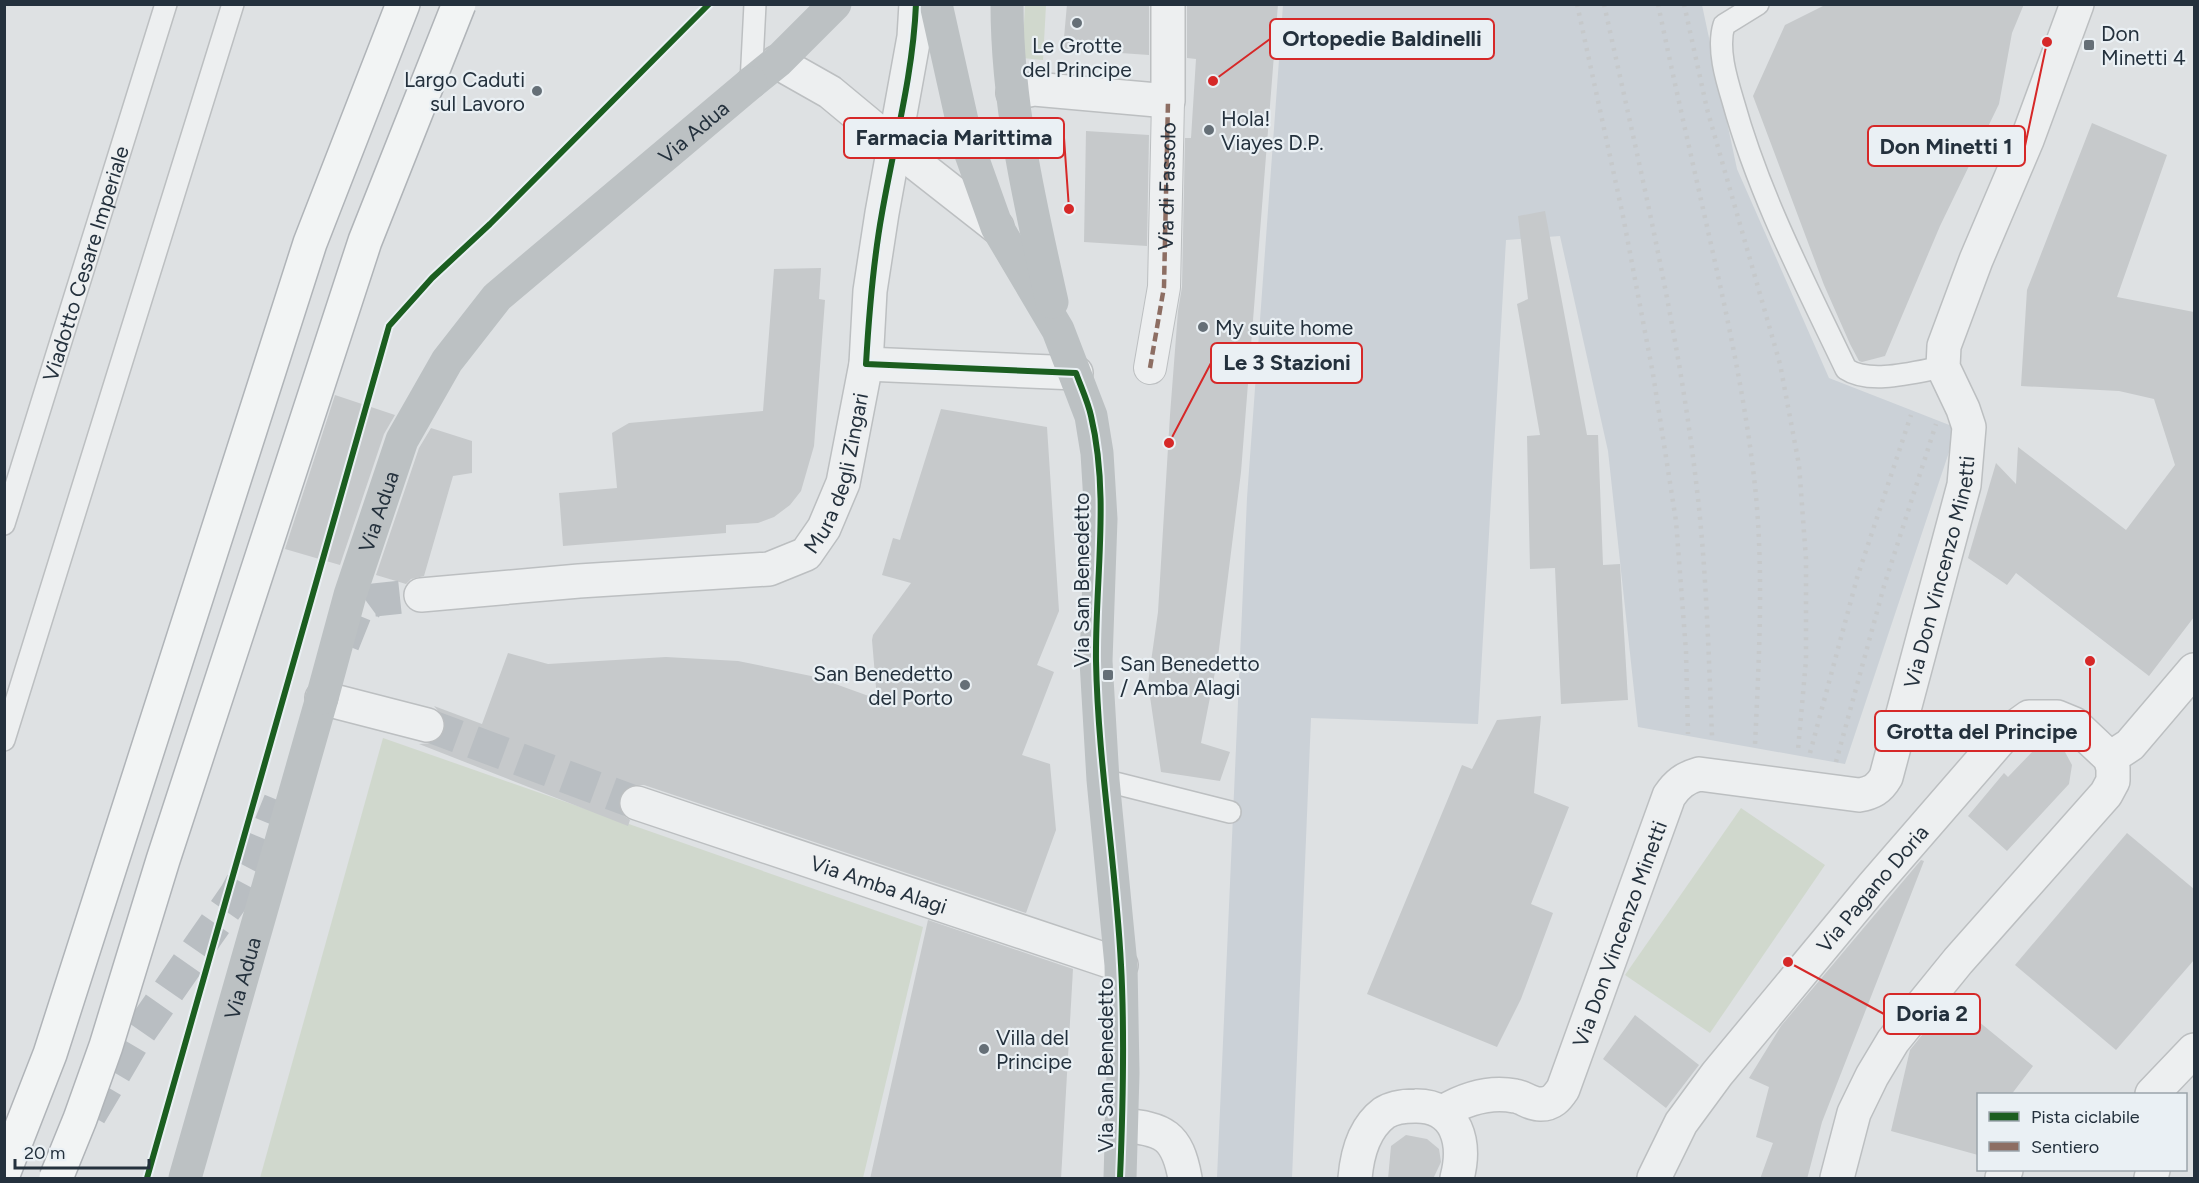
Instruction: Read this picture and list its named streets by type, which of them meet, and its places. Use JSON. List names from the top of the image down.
{
  "streets": {
    "main road": ["Via Adua", "Via San Benedetto"],
    "street": [
      "Via di Fassolo",
      "Mura degli Zingari",
      "Via Don Vincenzo Minetti",
      "Via Amba Alagi",
      "Via Pagano Doria"
    ],
    "lane": ["Viadotto Cesare Imperiale"]
  },
  "crossings": [
    ["Via San Benedetto", "Via Amba Alagi"]
  ],
  "places": {
    "other": [
      "Le Grotte del Principe",
      "Don Minetti 1",
      "Ortopedie Baldinelli",
      "Largo Caduti sul Lavoro",
      "Hola! Viayes D.P.",
      "Farmacia Marittima",
      "My suite home",
      "Le 3 Stazioni",
      "Grotta del Principe",
      "San Benedetto del Porto",
      "Doria 2",
      "Villa del Principe"
    ],
    "transit": ["Don Minetti 4", "San Benedetto / Amba Alagi"]
  },
  "legend": ["Pista ciclabile", "Sentiero"],
  "scale_bar": "20 m"
}
